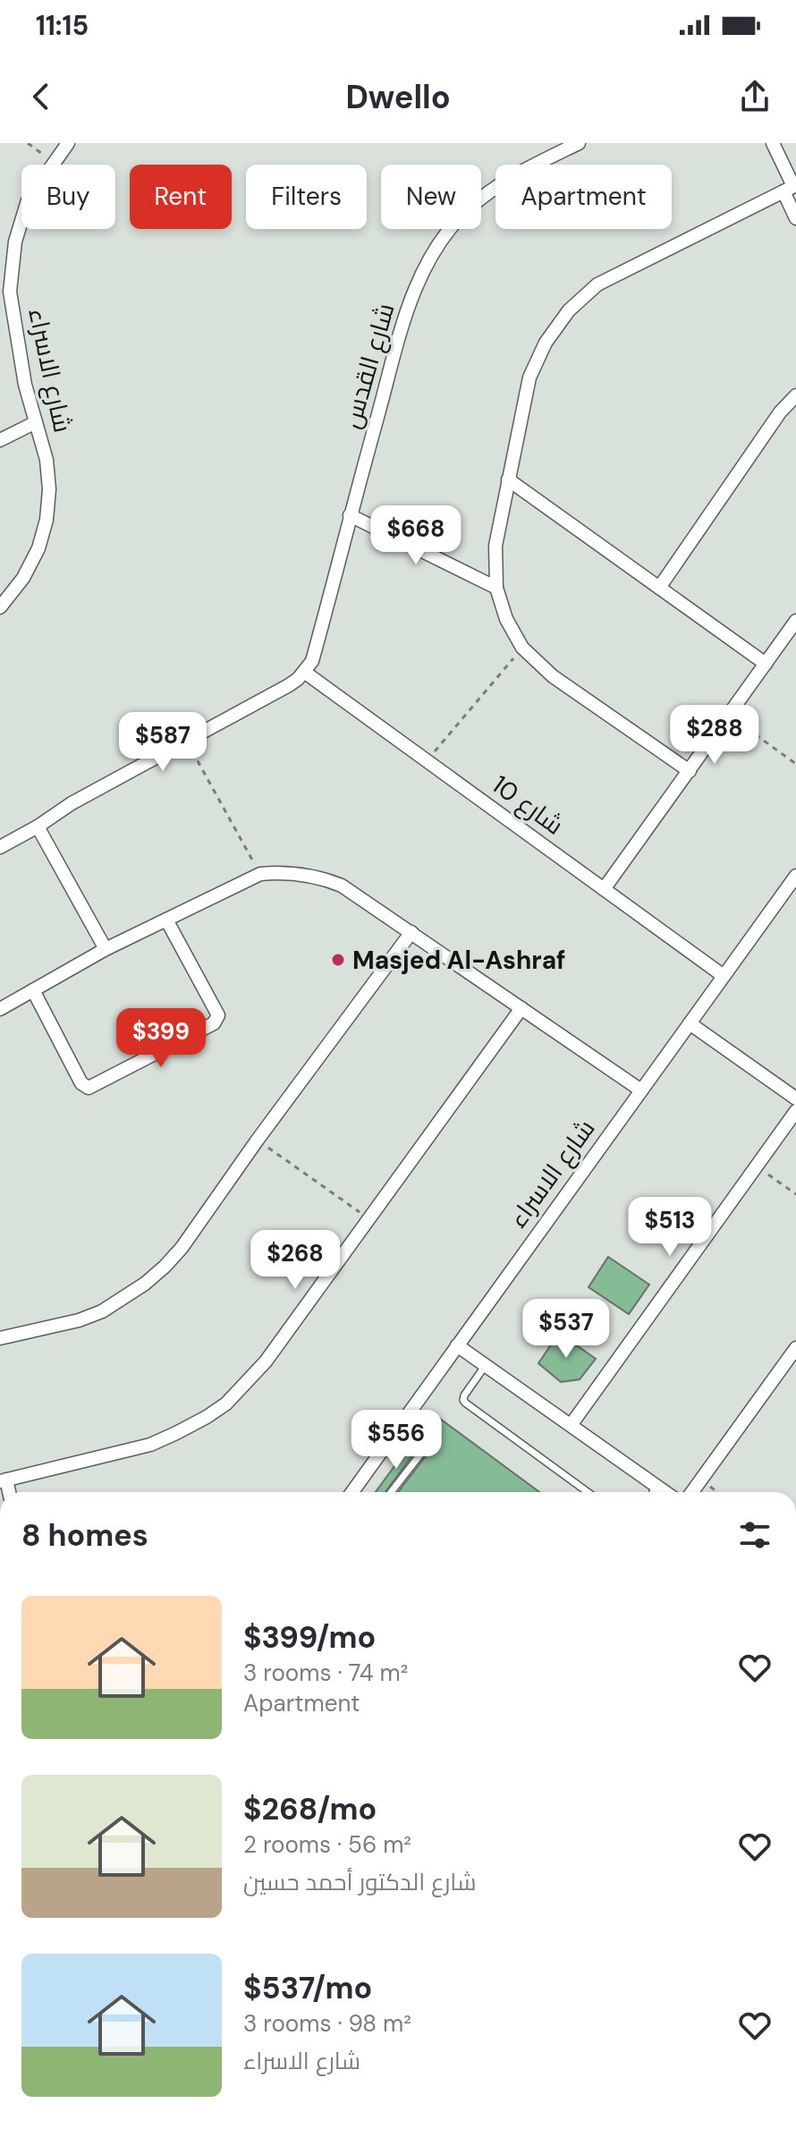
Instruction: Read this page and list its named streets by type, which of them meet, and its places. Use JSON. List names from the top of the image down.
{
  "streets": {
    "street": ["شارع القدس", "شارع الاسراء", "شارع 10"]
  },
  "crossings": [
    ["شارع القدس", "شارع 10"],
    ["شارع الاسراء", "شارع 10"]
  ],
  "places": ["Masjed Al-Ashraf"],
  "page": {
    "status": "11:15",
    "header": "Dwello",
    "chip": [
      "Buy",
      "Rent",
      "Filters",
      "New",
      "Apartment"
    ],
    "price": [
      "$668",
      "$288",
      "$587",
      "$399",
      "$513",
      "$268",
      "$537",
      "$556"
    ],
    "heading": "8 homes",
    "list": [
      {
        "name": "$399/mo",
        "note": "3 rooms · 74 m² · Apartment"
      },
      {
        "name": "$268/mo",
        "note": "2 rooms · 56 m² · شارع الدكتور أحمد حسين"
      },
      {
        "name": "$537/mo",
        "note": "3 rooms · 98 m² · شارع الاسراء"
      }
    ]
  }
}
